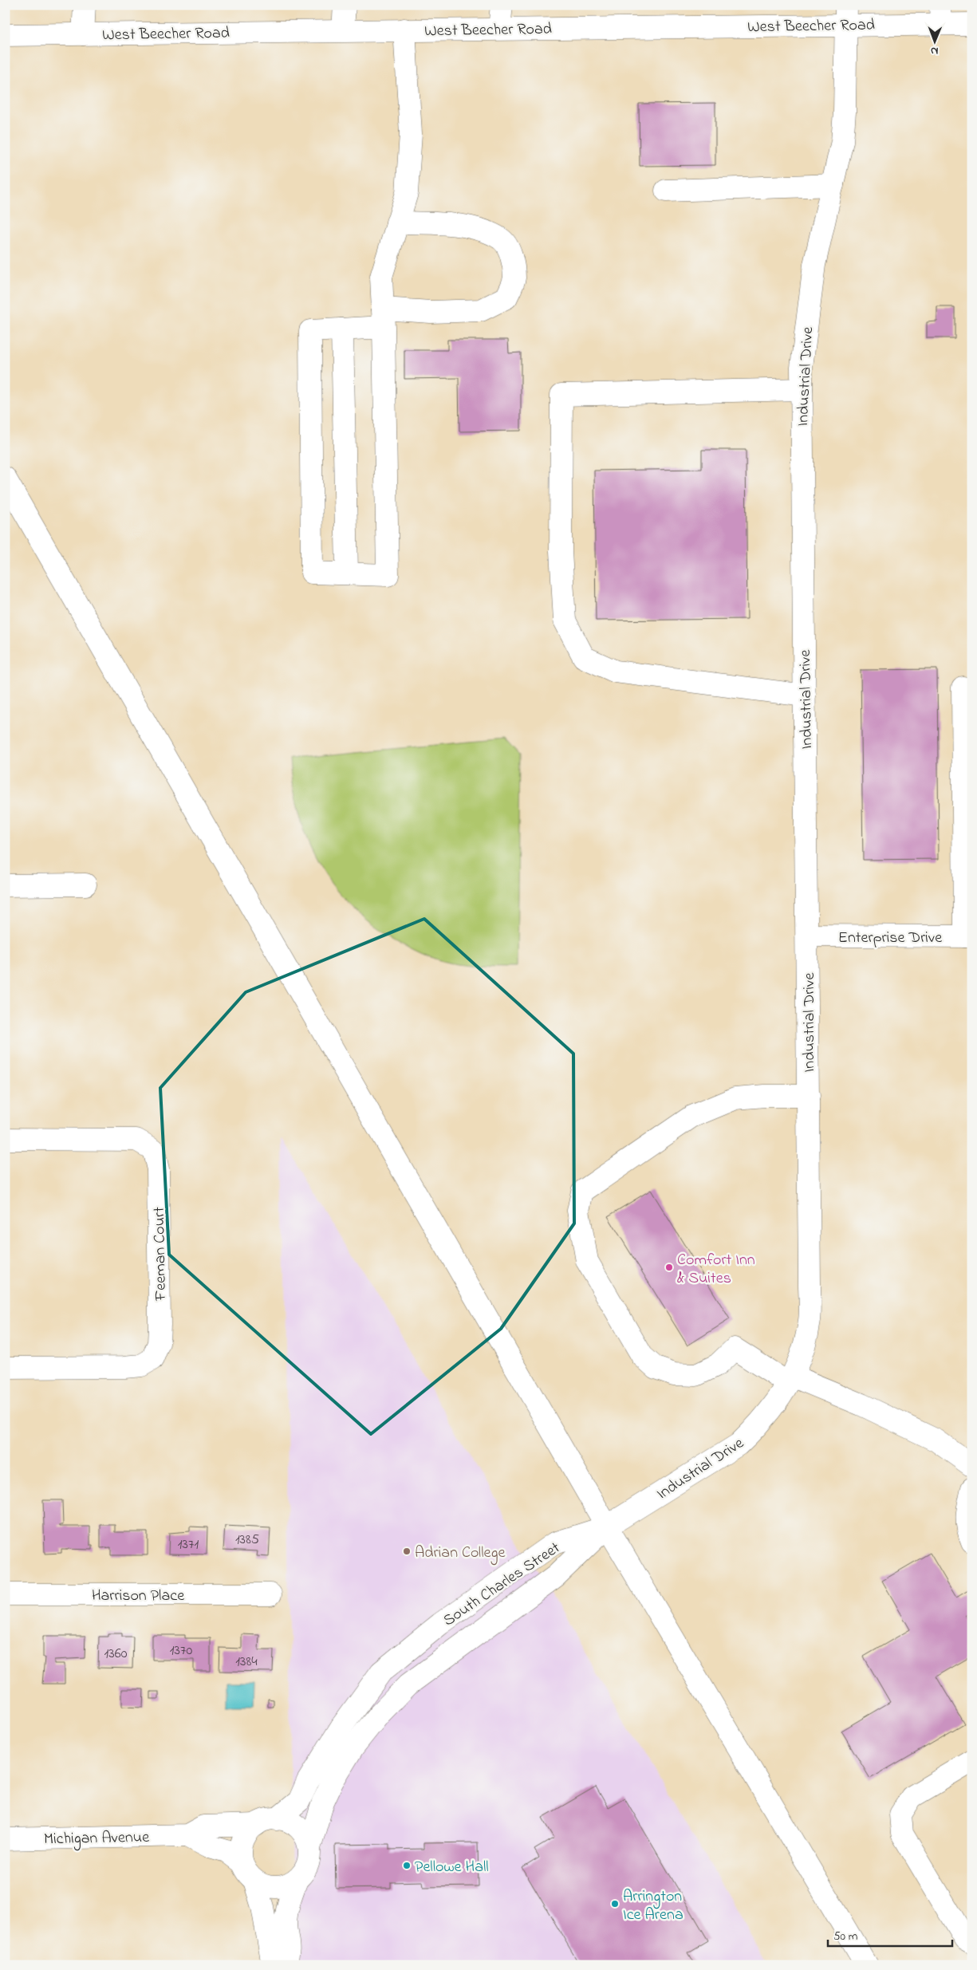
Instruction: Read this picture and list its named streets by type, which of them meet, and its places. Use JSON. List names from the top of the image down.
{
  "streets": {
    "main road": [
      "West Beecher Road",
      "Industrial Drive",
      "Enterprise Drive",
      "Feeman Court",
      "South Charles Street",
      "Harrison Place",
      "Michigan Avenue"
    ]
  },
  "crossings": [
    ["West Beecher Road", "Industrial Drive"],
    ["Industrial Drive", "Enterprise Drive"],
    ["Industrial Drive", "South Charles Street"],
    ["South Charles Street", "Michigan Avenue"]
  ],
  "places": [
    "Comfort Inn & Suites",
    "Adrian College",
    "Pellowe Hall",
    "Arrington Ice Arena"
  ],
  "house_numbers": [
    "1385",
    "1371",
    "1370",
    "1360",
    "1384"
  ],
  "scale_bar": "50 m",
  "north": "bottom"
}
